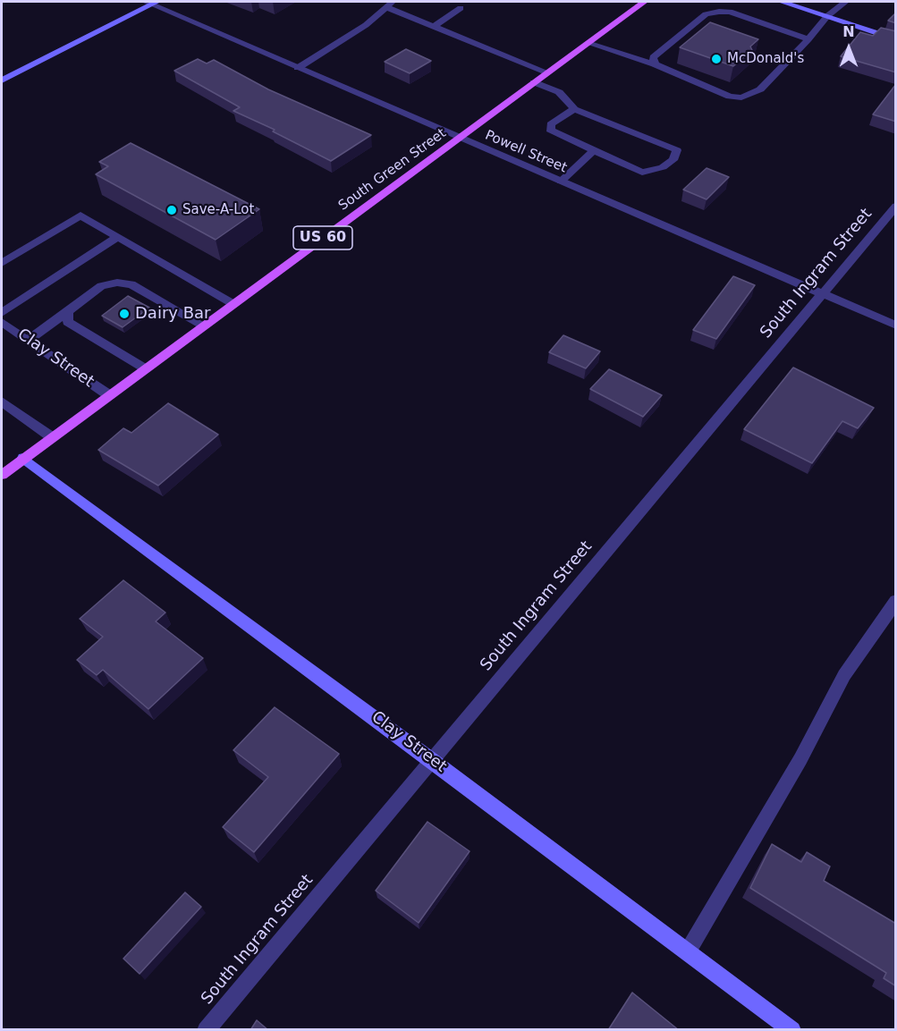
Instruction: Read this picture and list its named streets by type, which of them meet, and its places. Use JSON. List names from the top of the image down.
{
  "streets": {
    "main road": ["South Green Street", "US 60"],
    "street": ["Powell Street", "South Ingram Street", "Clay Street"]
  },
  "crossings": [
    ["Powell Street", "South Green Street"],
    ["Powell Street", "South Ingram Street"],
    ["South Green Street", "Clay Street"],
    ["South Ingram Street", "Clay Street"]
  ],
  "places": ["McDonald's", "Save-A-Lot", "Dairy Bar"],
  "north": "top"
}
